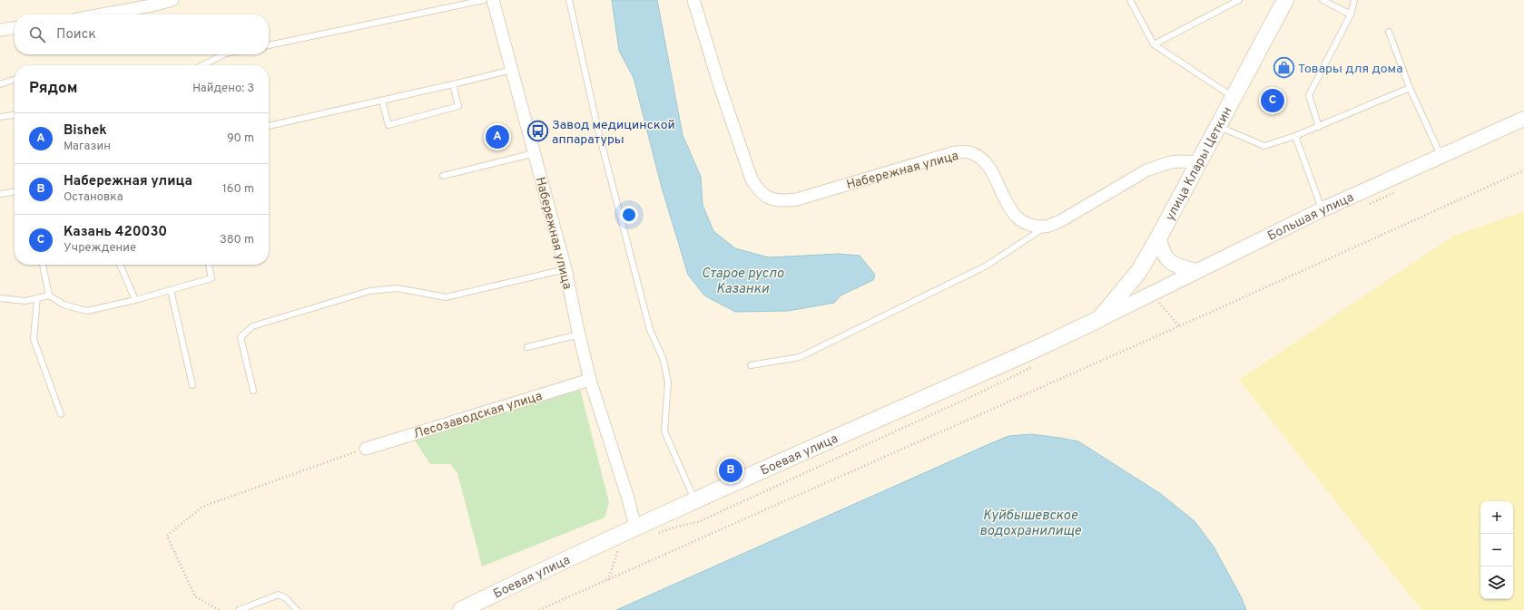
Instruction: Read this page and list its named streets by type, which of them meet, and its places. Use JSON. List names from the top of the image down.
{
  "streets": {
    "main road": ["улица Клары Цеткин", "Боевая улица"],
    "street": ["Набережная улица", "Большая улица", "Лесозаводская улица"]
  },
  "crossings": [
    ["улица Клары Цеткин", "Большая улица"],
    ["улица Клары Цеткин", "Боевая улица"],
    ["Набережная улица", "Лесозаводская улица"],
    ["Набережная улица", "Боевая улица"],
    ["Большая улица", "Боевая улица"]
  ],
  "water": ["Старое русло Казанки", "Куйбышевское водохранилище"],
  "places": {
    "shop": ["Товары для дома"],
    "bus stop": ["Завод медицинской аппаратуры"]
  },
  "page": {
    "search": "Поиск",
    "heading": ["Рядом", "Найдено: 3"],
    "pins": ["C", "A", "B"],
    "list": [
      {
        "mark": "A",
        "name": "Bishek",
        "note": "Магазин",
        "value": "90 m"
      },
      {
        "mark": "B",
        "name": "Набережная улица",
        "note": "Остановка",
        "value": "160 m"
      },
      {
        "mark": "C",
        "name": "Казань 420030",
        "note": "Учреждение",
        "value": "380 m"
      }
    ],
    "map_buttons": ["+", "−"]
  }
}
